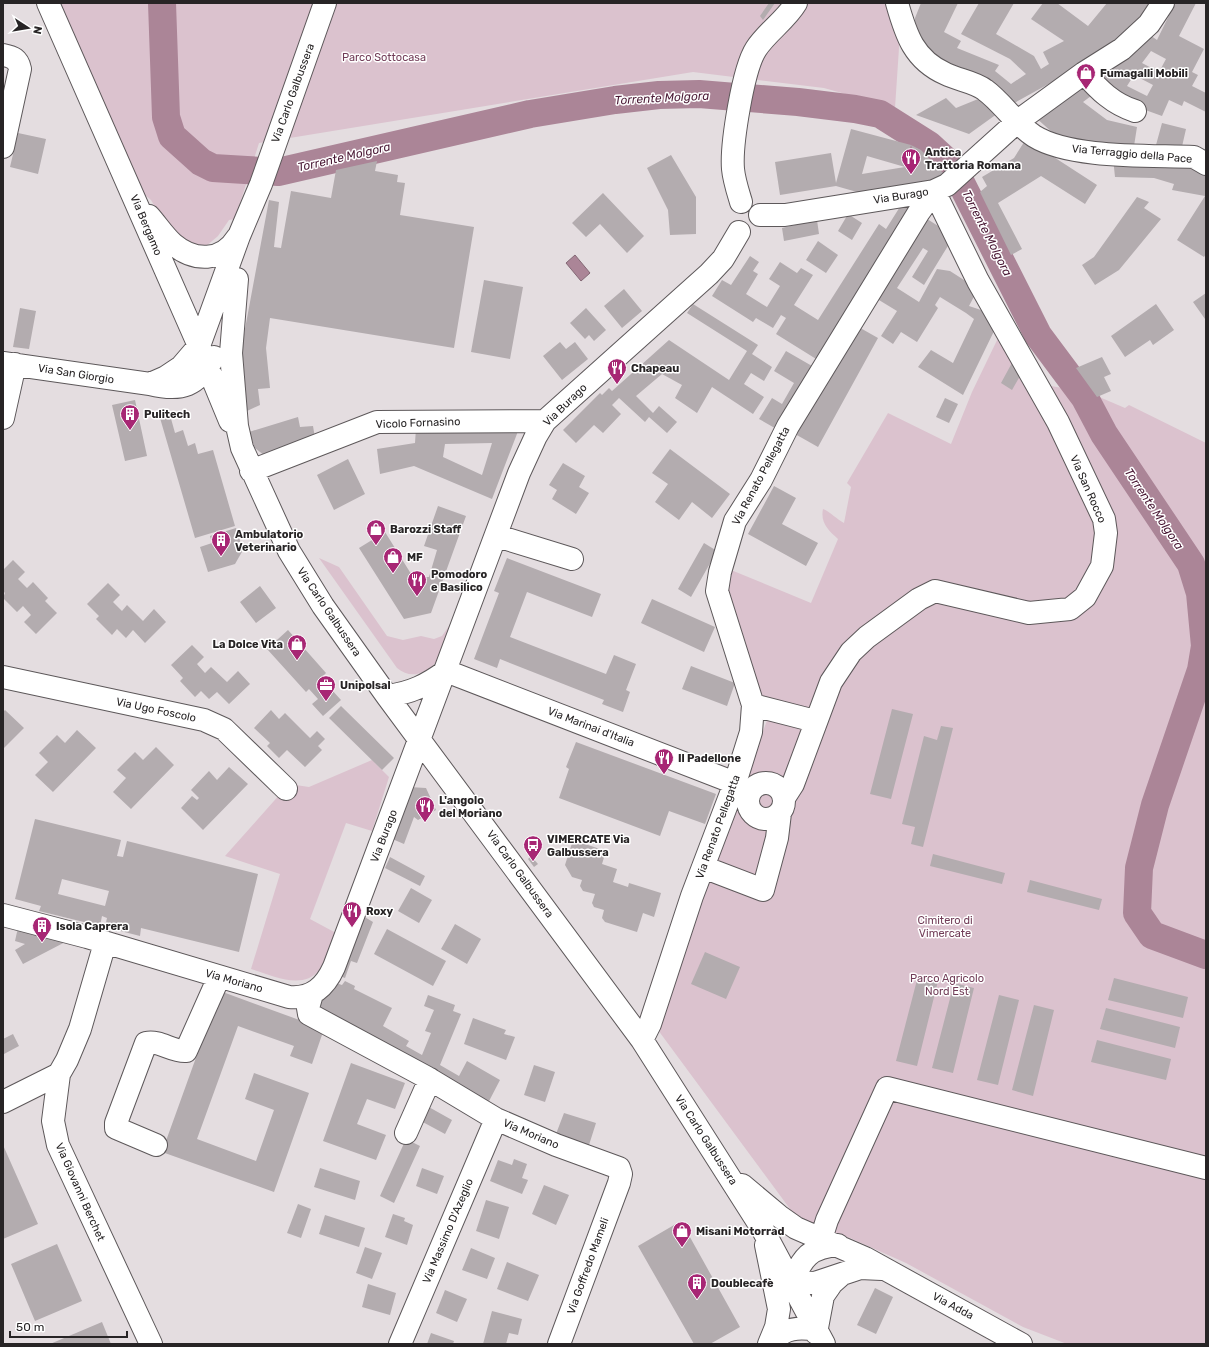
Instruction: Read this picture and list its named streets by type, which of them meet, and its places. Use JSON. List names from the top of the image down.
{
  "streets": {
    "street": [
      "Via Carlo Galbussera",
      "Via Terraggio della Pace",
      "Via Burago",
      "Via Bergamo",
      "Via San Giorgio",
      "Vicolo Fornasino",
      "Via Renato Pellegatta",
      "Via San Rocco",
      "Via Ugo Foscolo",
      "Via Marinai d'Italia",
      "Via Moriano",
      "Via Giovanni Berchet",
      "Via Massimo D'Azeglio",
      "Via Goffredo Mameli",
      "Via Adda"
    ]
  },
  "crossings": [
    ["Via Carlo Galbussera", "Via Burago"],
    ["Via Carlo Galbussera", "Via Bergamo"],
    ["Via Carlo Galbussera", "Via San Giorgio"],
    ["Via Carlo Galbussera", "Vicolo Fornasino"],
    ["Via Carlo Galbussera", "Via Renato Pellegatta"],
    ["Via Carlo Galbussera", "Via Adda"],
    ["Via Burago", "Vicolo Fornasino"],
    ["Via Burago", "Via Renato Pellegatta"],
    ["Via Burago", "Via San Rocco"],
    ["Via Burago", "Via Marinai d'Italia"],
    ["Via Burago", "Via Moriano"],
    ["Via Bergamo", "Via San Giorgio"],
    ["Via Renato Pellegatta", "Via San Rocco"],
    ["Via Renato Pellegatta", "Via Marinai d'Italia"],
    ["Via San Rocco", "Via Marinai d'Italia"],
    ["Via Moriano", "Via Massimo D'Azeglio"],
    ["Via Moriano", "Via Goffredo Mameli"]
  ],
  "water": ["Torrente Molgora"],
  "parks": ["Parco Sottocasa", "Cimitero di Vimercate", "Parco Agricolo Nord Est"],
  "places": {
    "shop": [
      "Fumagalli Mobili",
      "Barozzi Staff",
      "MF",
      "La Dolce Vita",
      "Misani Motorrad"
    ],
    "restaurant": [
      "Antica Trattoria Romana",
      "Chapeau",
      "Pomodoro e Basilico",
      "Il Padellone",
      "L'angolo del Moriano",
      "Roxy"
    ],
    "building": [
      "Pulitech",
      "Ambulatorio Veterinario",
      "Isola Caprera",
      "Doublecafè"
    ],
    "office": ["Unipolsal"],
    "bus stop": ["VIMERCATE Via Galbussera"]
  },
  "scale_bar": "50 m",
  "north": "right"
}
